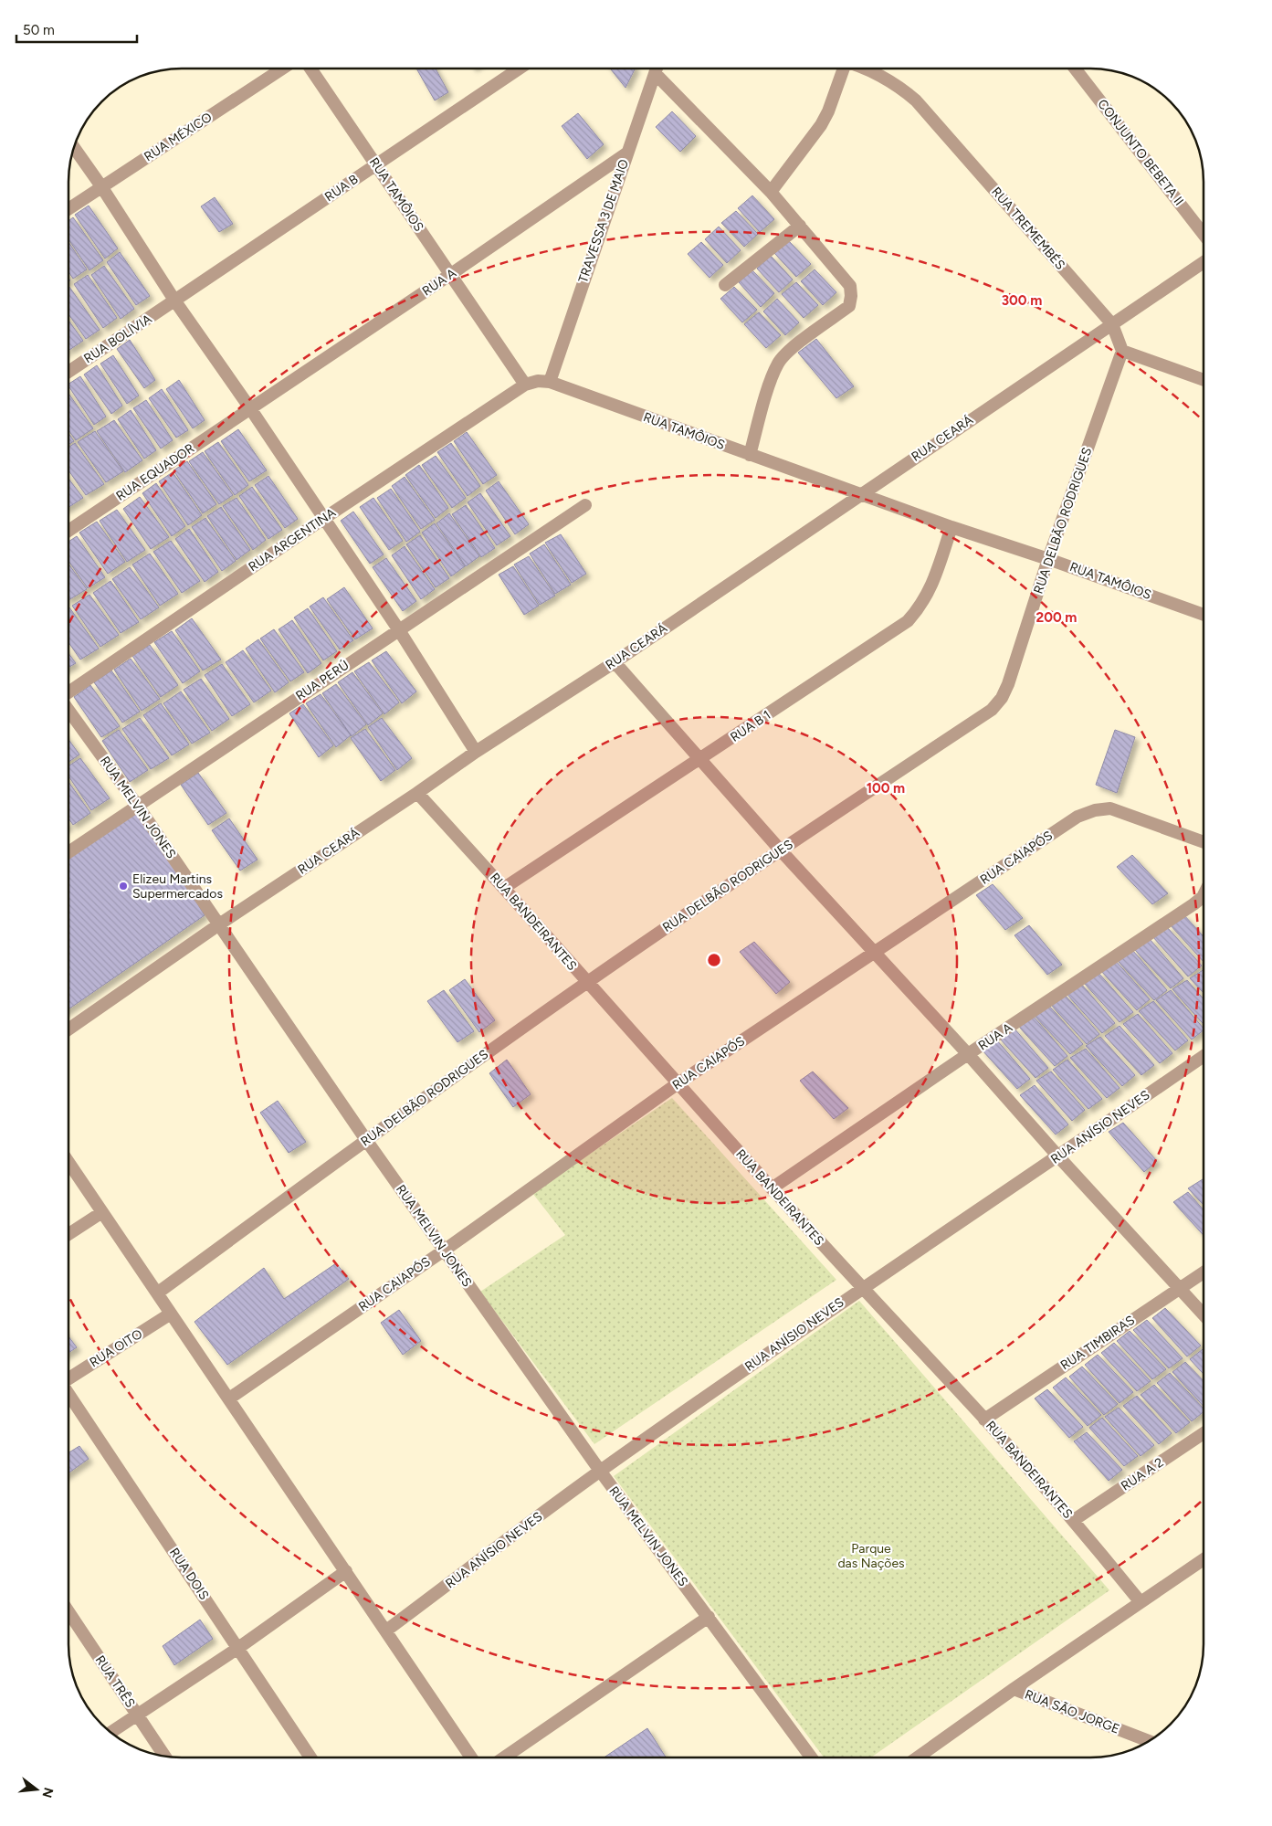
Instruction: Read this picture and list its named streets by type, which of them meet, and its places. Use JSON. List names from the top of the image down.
{
  "streets": {
    "street": [
      "RUA MÉXICO",
      "CONJUNTO BEBETA II",
      "RUA B",
      "RUA TAMÔIOS",
      "TRAVESSA 3 DE MAIO",
      "RUA TREMEMBÉS",
      "RUA A",
      "RUA BOLÍVIA",
      "RUA CEARÁ",
      "RUA EQUADOR",
      "RUA DELBÃO RODRIGUES",
      "RUA ARGENTINA",
      "RUA PERÚ",
      "RUA B 1",
      "RUA MELVIN JONES",
      "RUA CAIAPÓS",
      "RUA BANDEIRANTES",
      "RUA ANÍSIO NEVES",
      "RUA TIMBIRAS",
      "RUA OITO",
      "RUA A 2",
      "RUA DOIS",
      "RUA TRÊS",
      "RUA SÃO JORGE"
    ]
  },
  "crossings": [
    ["RUA B", "RUA TAMÔIOS"],
    ["RUA B", "RUA BOLÍVIA"],
    ["RUA TAMÔIOS", "TRAVESSA 3 DE MAIO"],
    ["RUA TAMÔIOS", "RUA A"],
    ["RUA TAMÔIOS", "RUA CEARÁ"],
    ["RUA TAMÔIOS", "RUA DELBÃO RODRIGUES"],
    ["RUA TAMÔIOS", "RUA ARGENTINA"],
    ["RUA TAMÔIOS", "RUA B 1"],
    ["TRAVESSA 3 DE MAIO", "RUA A"],
    ["RUA TREMEMBÉS", "RUA CEARÁ"],
    ["RUA TREMEMBÉS", "RUA DELBÃO RODRIGUES"],
    ["RUA A", "RUA EQUADOR"],
    ["RUA A", "RUA BANDEIRANTES"],
    ["RUA CEARÁ", "RUA MELVIN JONES"],
    ["RUA CEARÁ", "RUA BANDEIRANTES"],
    ["RUA DELBÃO RODRIGUES", "RUA MELVIN JONES"],
    ["RUA DELBÃO RODRIGUES", "RUA BANDEIRANTES"],
    ["RUA PERÚ", "RUA MELVIN JONES"],
    ["RUA B 1", "RUA BANDEIRANTES"],
    ["RUA MELVIN JONES", "RUA CAIAPÓS"],
    ["RUA MELVIN JONES", "RUA ANÍSIO NEVES"],
    ["RUA CAIAPÓS", "RUA BANDEIRANTES"],
    ["RUA BANDEIRANTES", "RUA ANÍSIO NEVES"],
    ["RUA BANDEIRANTES", "RUA TIMBIRAS"],
    ["RUA BANDEIRANTES", "RUA A 2"]
  ],
  "parks": ["Parque das Nações"],
  "places": ["Elizeu Martins Supermercados"],
  "scale_bar": "50 m",
  "north": "right",
  "rings": ["300 m", "200 m", "100 m"]
}
